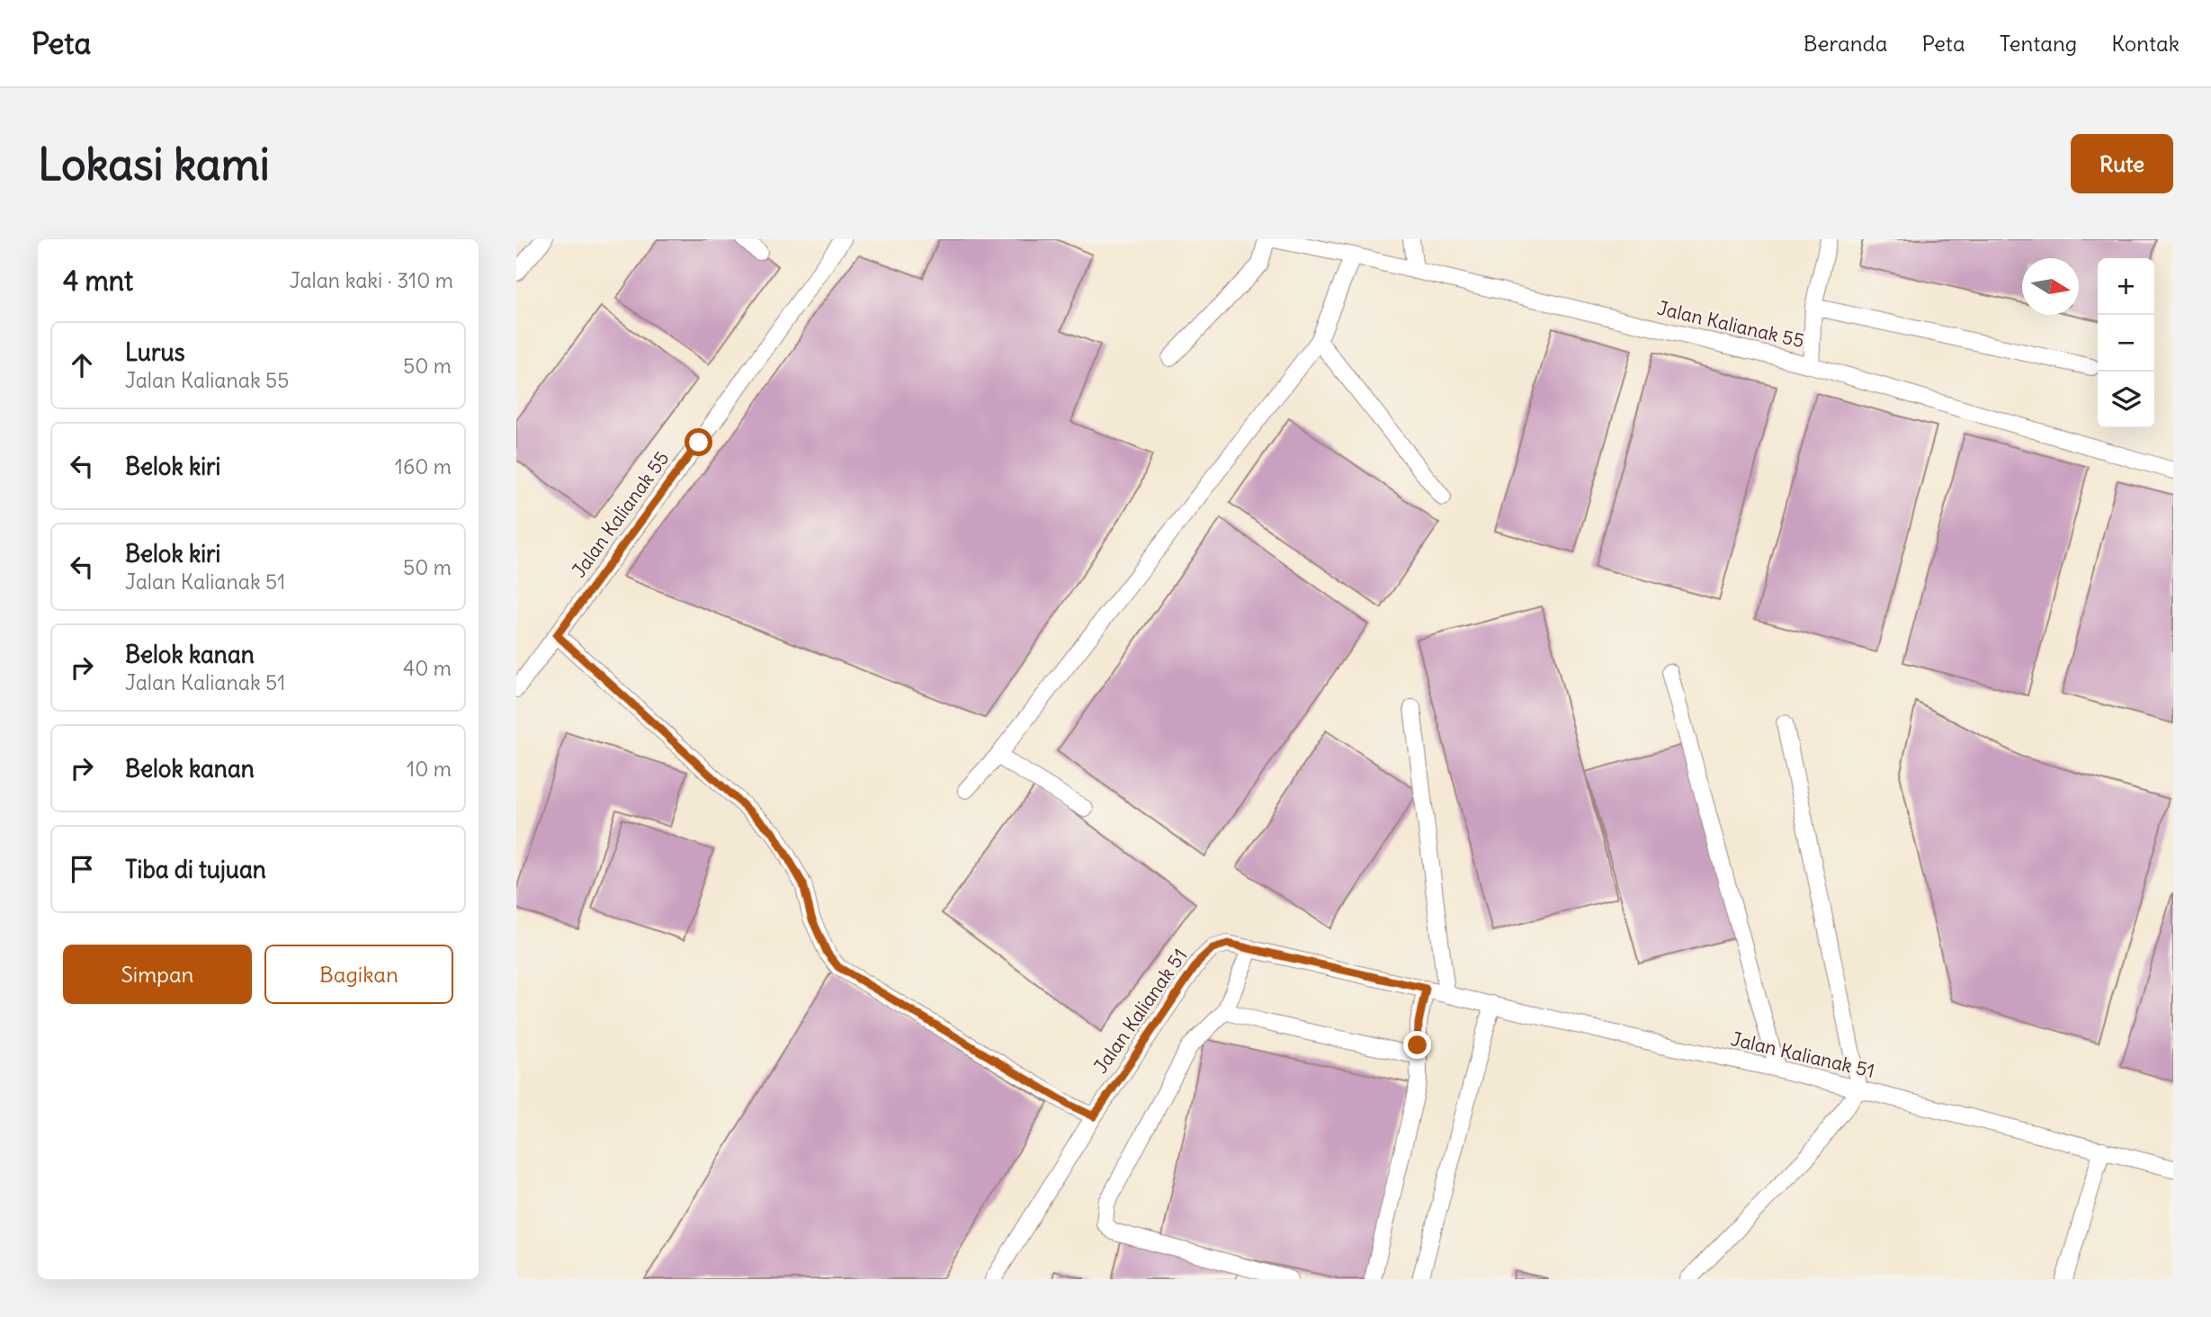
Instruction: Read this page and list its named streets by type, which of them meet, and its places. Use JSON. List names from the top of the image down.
{
  "streets": {
    "lane": ["Jalan Kalianak 55", "Jalan Kalianak 51"]
  },
  "north": "right",
  "page": {
    "header": "Peta",
    "nav": [
      "Beranda",
      "Peta",
      "Tentang",
      "Kontak"
    ],
    "buttons": [
      "Rute",
      ["Simpan", "Bagikan"]
    ],
    "title": "Lokasi kami",
    "heading": ["4 mnt", "Jalan kaki · 310 m"],
    "map_buttons": ["+", "−"],
    "list": [
      ["Lurus", "Jalan Kalianak 55", "50 m"],
      ["Belok kiri", "160 m"],
      ["Belok kiri", "Jalan Kalianak 51", "50 m"],
      ["Belok kanan", "Jalan Kalianak 51", "40 m"],
      ["Belok kanan", "10 m"],
      "Tiba di tujuan"
    ]
  }
}
